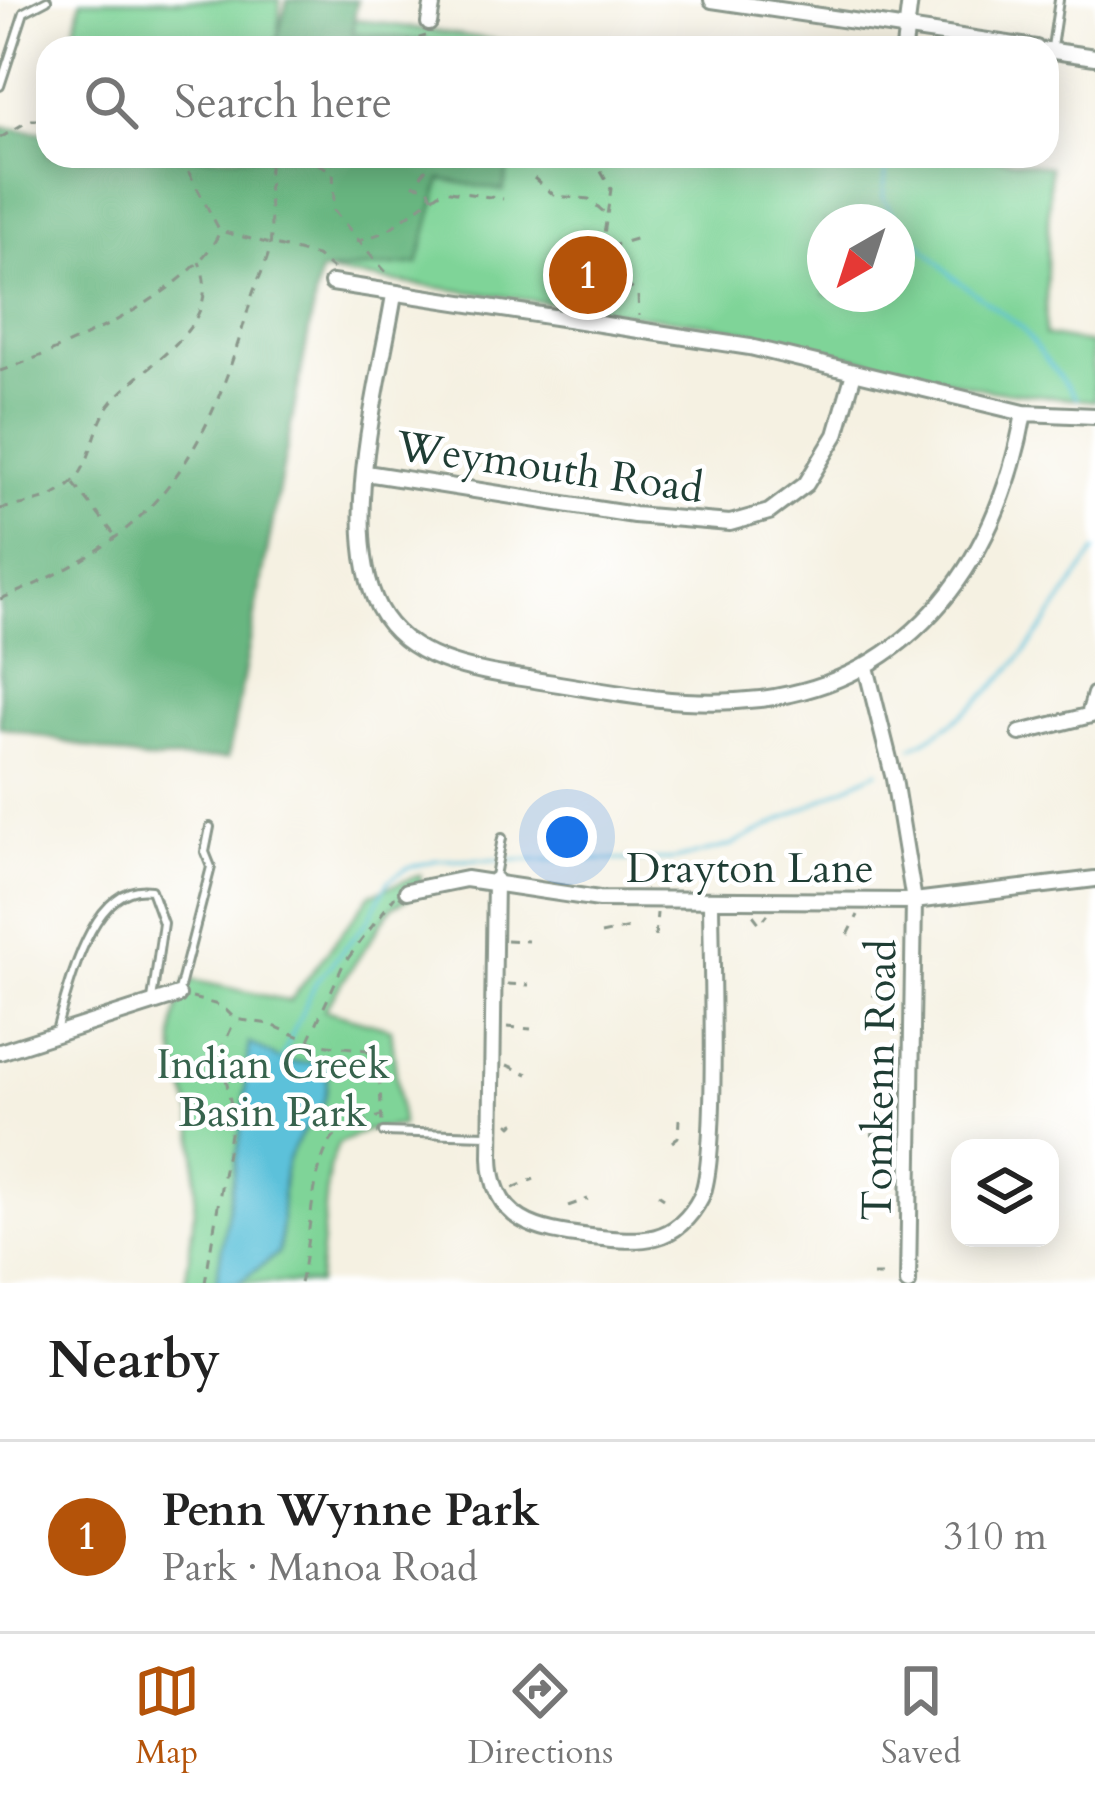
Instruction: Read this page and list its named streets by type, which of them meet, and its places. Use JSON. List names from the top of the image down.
{
  "streets": {
    "street": ["Weymouth Road", "Drayton Lane", "Tomkenn Road"]
  },
  "crossings": [
    ["Drayton Lane", "Tomkenn Road"]
  ],
  "parks": ["Indian Creek Basin Park"],
  "north": "bottom left",
  "page": {
    "search": "Search here",
    "pins": "1",
    "heading": "Nearby",
    "list": [
      {
        "mark": "1",
        "name": "Penn Wynne Park",
        "note": "Park · Manoa Road",
        "value": "310 m"
      }
    ],
    "nav": ["Map", "Directions", "Saved"]
  }
}
